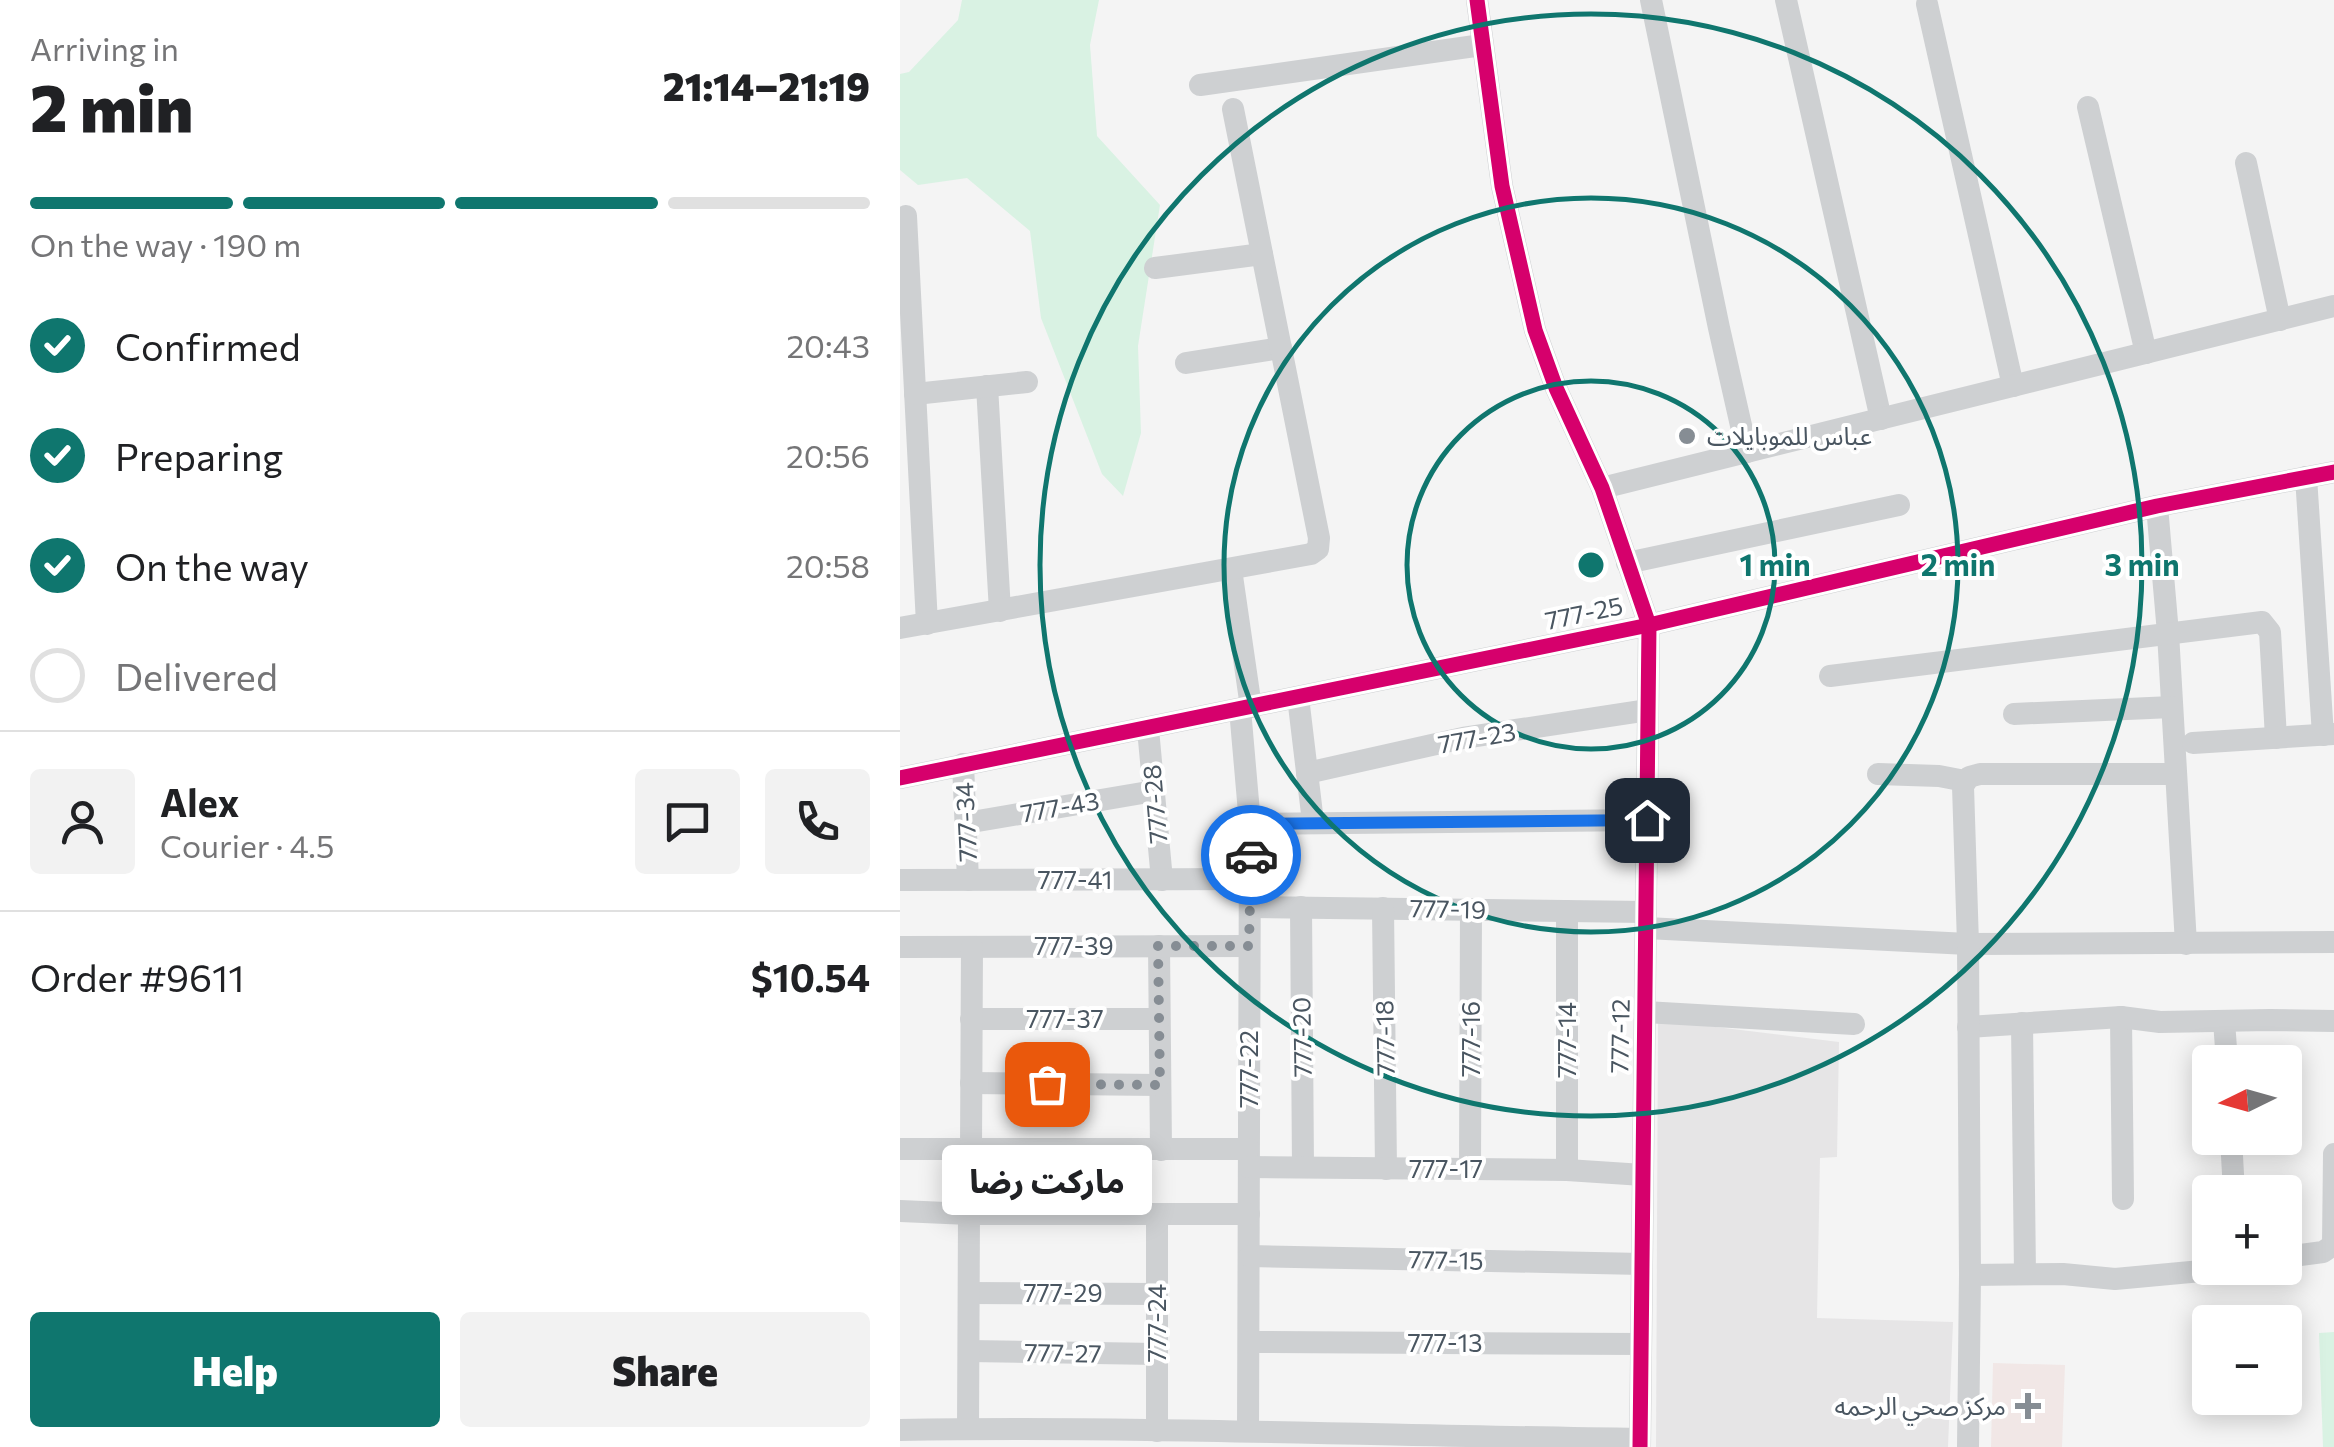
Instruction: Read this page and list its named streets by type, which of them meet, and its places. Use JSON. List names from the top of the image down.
{
  "streets": {
    "street": [
      "777-25",
      "777-23",
      "777-28",
      "777-43",
      "777-34",
      "777-41",
      "777-19",
      "777-39",
      "777-37",
      "777-12",
      "777-20",
      "777-18",
      "777-16",
      "777-14",
      "777-22",
      "777-17",
      "777-15",
      "777-29",
      "777-24",
      "777-13",
      "777-27"
    ]
  },
  "crossings": [
    ["777-25", "777-28"],
    ["777-25", "777-34"],
    ["777-25", "777-12"],
    ["777-25", "777-22"],
    ["777-23", "777-12"],
    ["777-28", "777-43"],
    ["777-28", "777-41"],
    ["777-43", "777-34"],
    ["777-34", "777-41"],
    ["777-41", "777-22"],
    ["777-19", "777-12"],
    ["777-19", "777-20"],
    ["777-19", "777-18"],
    ["777-19", "777-16"],
    ["777-19", "777-14"],
    ["777-19", "777-22"],
    ["777-39", "777-22"],
    ["777-12", "777-17"],
    ["777-12", "777-15"],
    ["777-12", "777-13"],
    ["777-20", "777-17"],
    ["777-18", "777-17"],
    ["777-16", "777-17"],
    ["777-14", "777-17"],
    ["777-22", "777-17"],
    ["777-22", "777-15"],
    ["777-22", "777-13"],
    ["777-29", "777-24"],
    ["777-24", "777-27"]
  ],
  "places": {
    "other": ["عباس للموبايلات", "ماركت رضا"],
    "health": ["مركز صحي الرحمه"]
  },
  "north": "left",
  "page": {
    "heading": ["2 min", "Arriving in", "21:14–21:19"],
    "panel": [
      "Alex",
      "Courier · 4.5",
      "Order #9611",
      "$10.54"
    ],
    "bar": "On the way · 190 m",
    "list": [
      ["Confirmed", "20:43"],
      ["Preparing", "20:56"],
      ["On the way", "20:58"],
      "Delivered"
    ],
    "map_buttons": ["+", "−"],
    "bubble": "ماركت رضا",
    "buttons": ["Help", "Share"]
  },
  "rings": ["1 min", "2 min", "3 min"]
}
